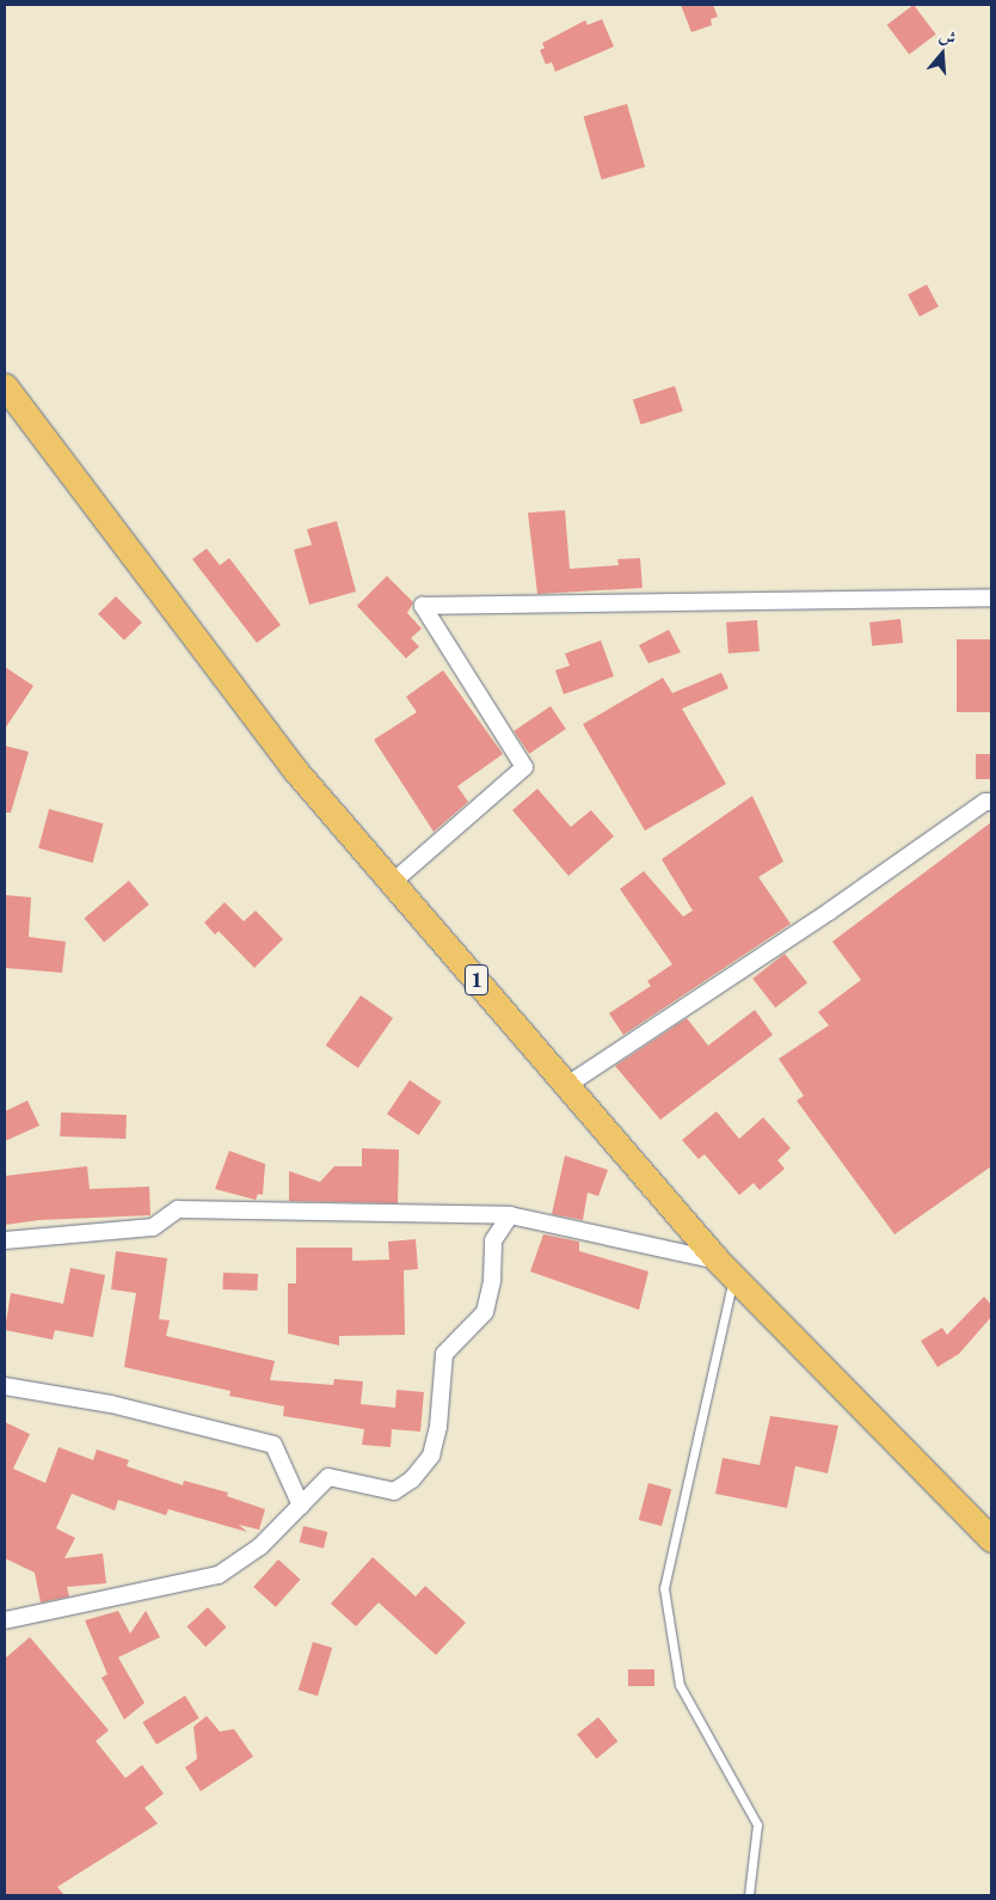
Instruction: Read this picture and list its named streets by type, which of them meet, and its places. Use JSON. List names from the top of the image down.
{
  "streets": {
    "main road": ["1"]
  },
  "north": "top"
}
